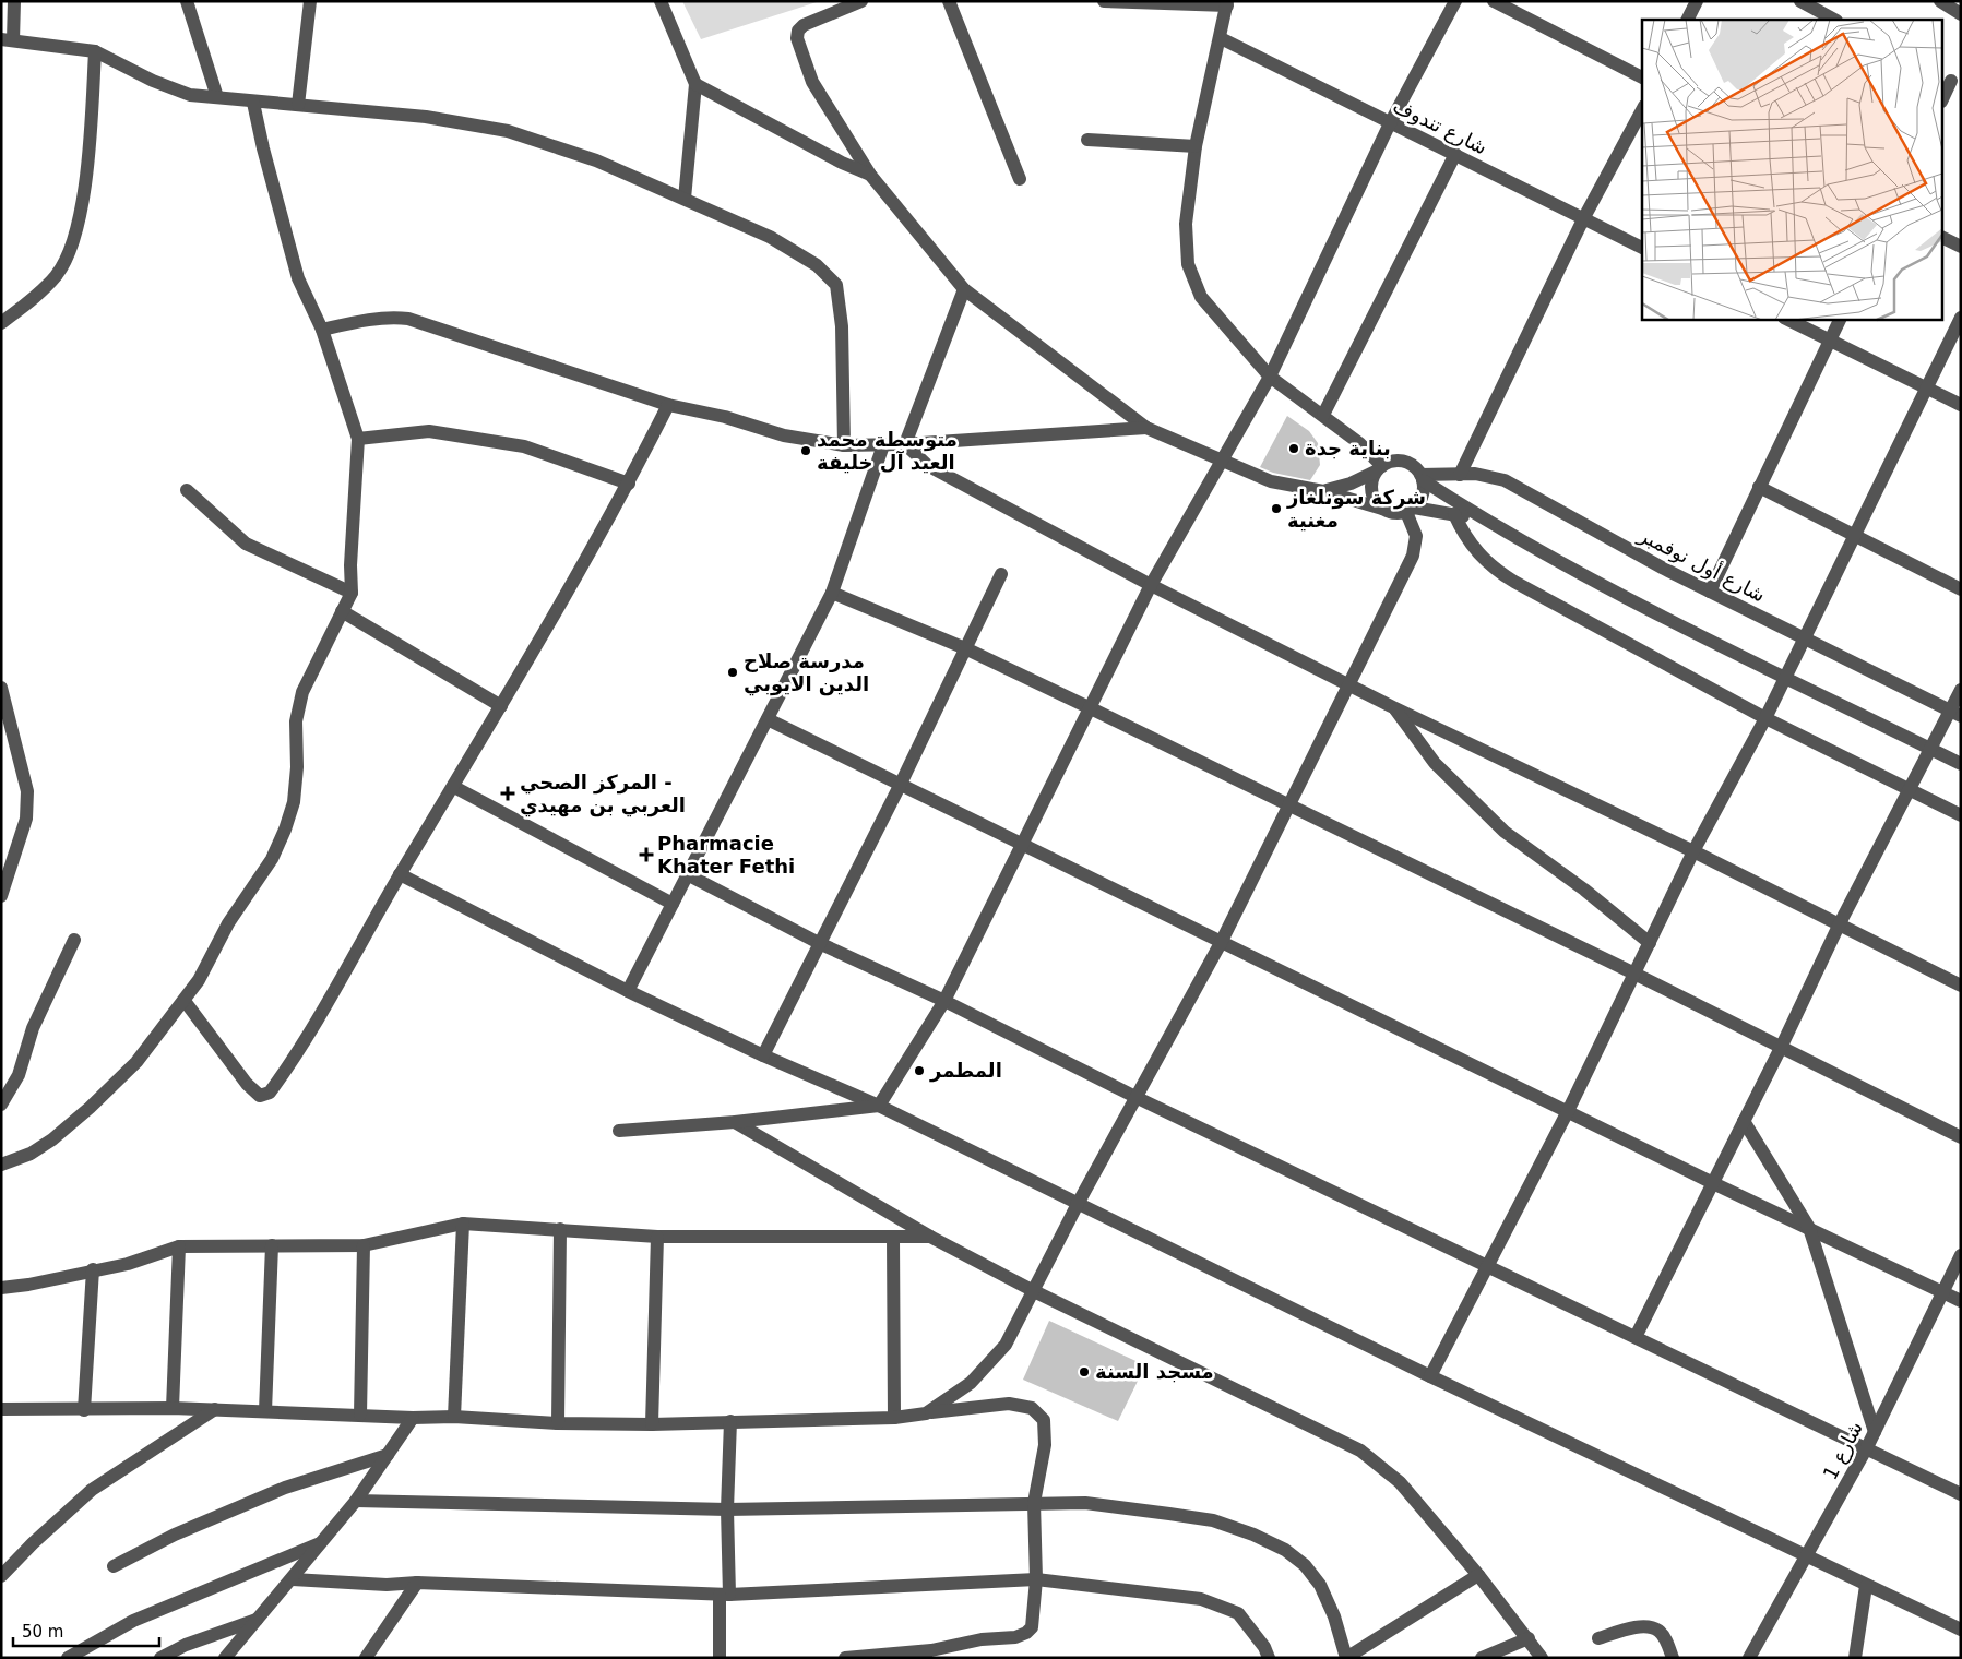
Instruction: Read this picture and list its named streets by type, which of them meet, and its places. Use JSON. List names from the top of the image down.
{
  "streets": {
    "street": ["شارع تندوف", "شارع أول نوفمبر", "شارع 1"]
  },
  "places": {
    "other": [
      "بناية جدة",
      "متوسطة محمد العيد آل خليفة",
      "شركة سونلغاز مغنية",
      "مدرسة صلاح الدين الايوبي",
      "المطمر",
      "مسجد السنة"
    ],
    "health": ["المركز الصحي - العربي بن مهيدي", "Pharmacie Khater Fethi"]
  },
  "scale_bar": "50 m"
}
